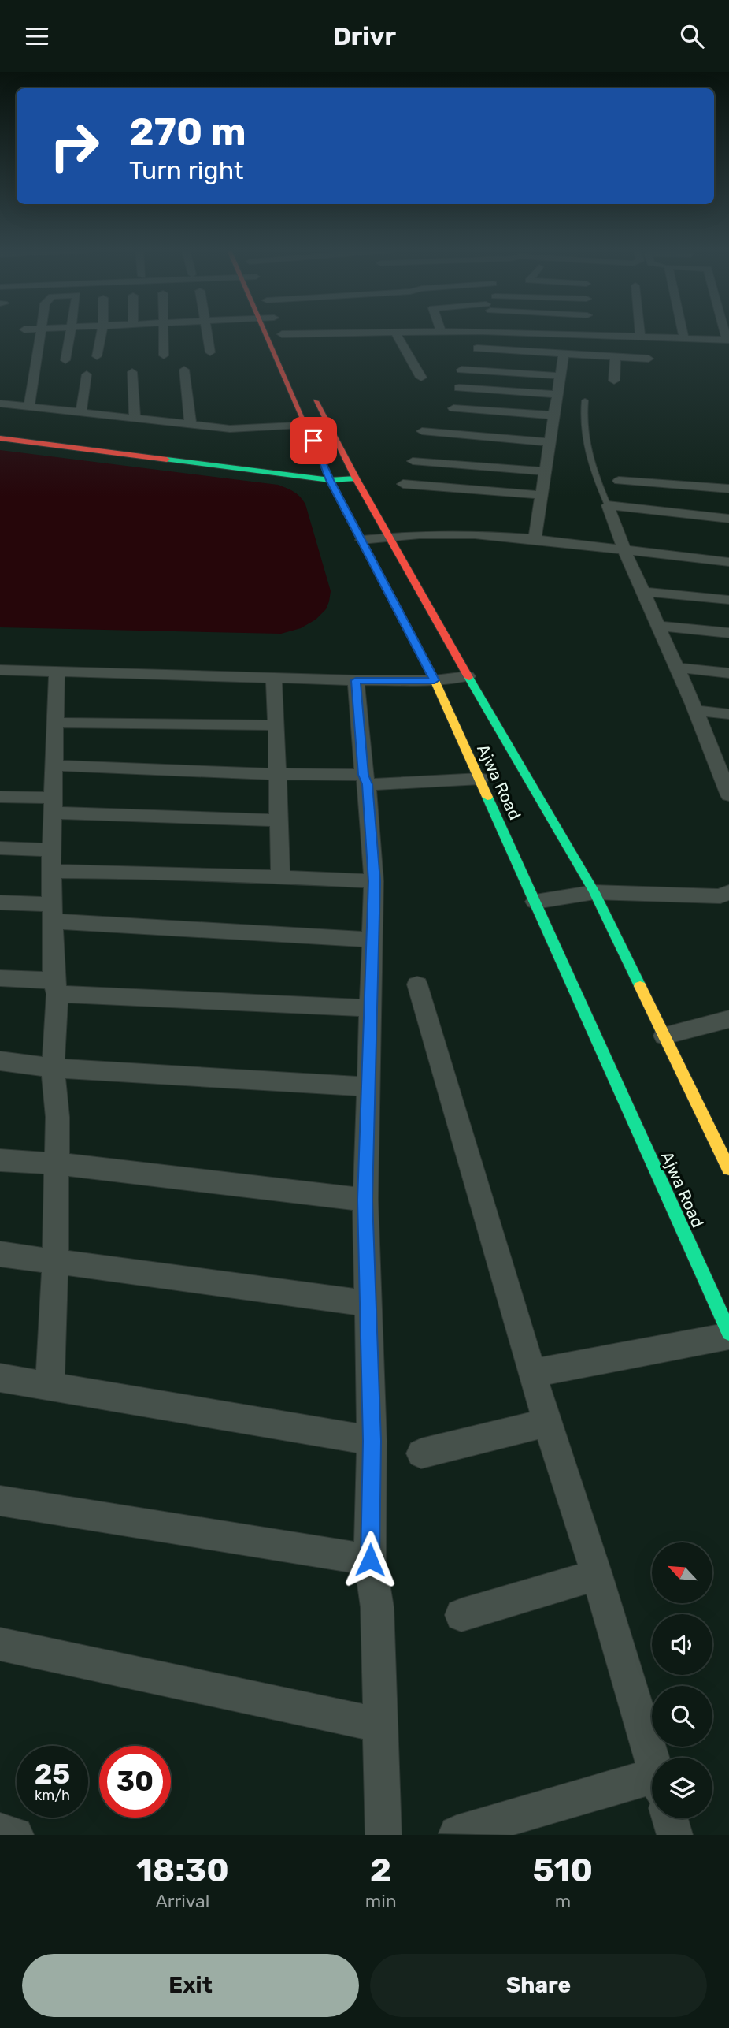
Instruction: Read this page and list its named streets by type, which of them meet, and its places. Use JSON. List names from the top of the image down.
{
  "streets": {
    "main road": ["Ajwa Road"]
  },
  "north": "top left",
  "page": {
    "header": "Drivr",
    "turn": ["270 m", "Turn right"],
    "speed": "25 km/h",
    "limit": "30",
    "eta": [
      "18:30",
      "Arrival",
      "2",
      "min",
      "510",
      "m"
    ],
    "buttons": ["Exit", "Share"]
  }
}
